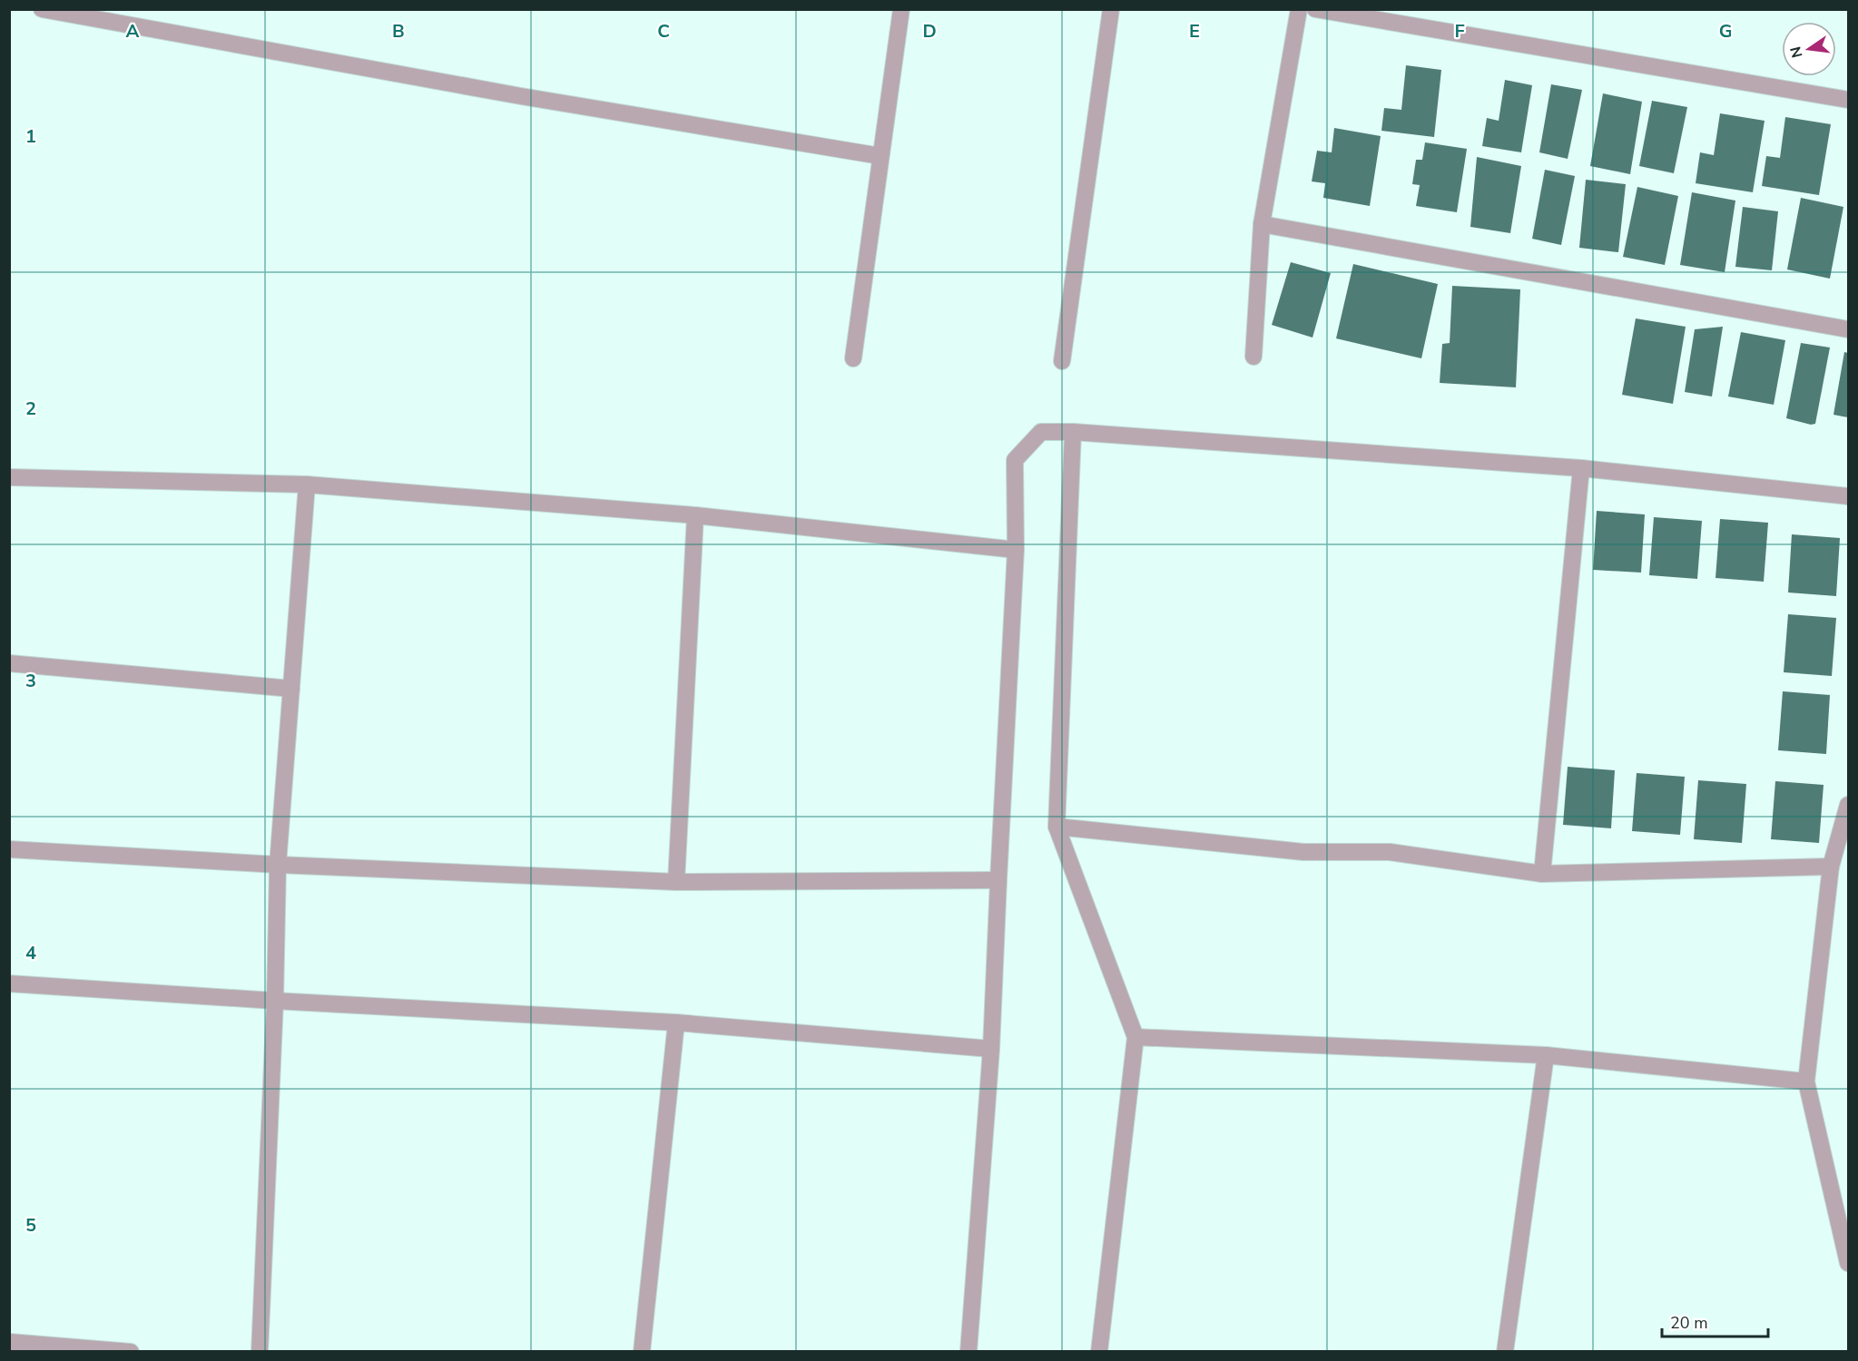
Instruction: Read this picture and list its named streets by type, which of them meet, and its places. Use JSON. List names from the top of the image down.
{
  "scale_bar": "20 m",
  "north": "left",
  "grid": {
    "columns": [
      "A",
      "B",
      "C",
      "D",
      "E",
      "F",
      "G"
    ],
    "rows": [
      "1",
      "2",
      "3",
      "4",
      "5"
    ]
  }
}
